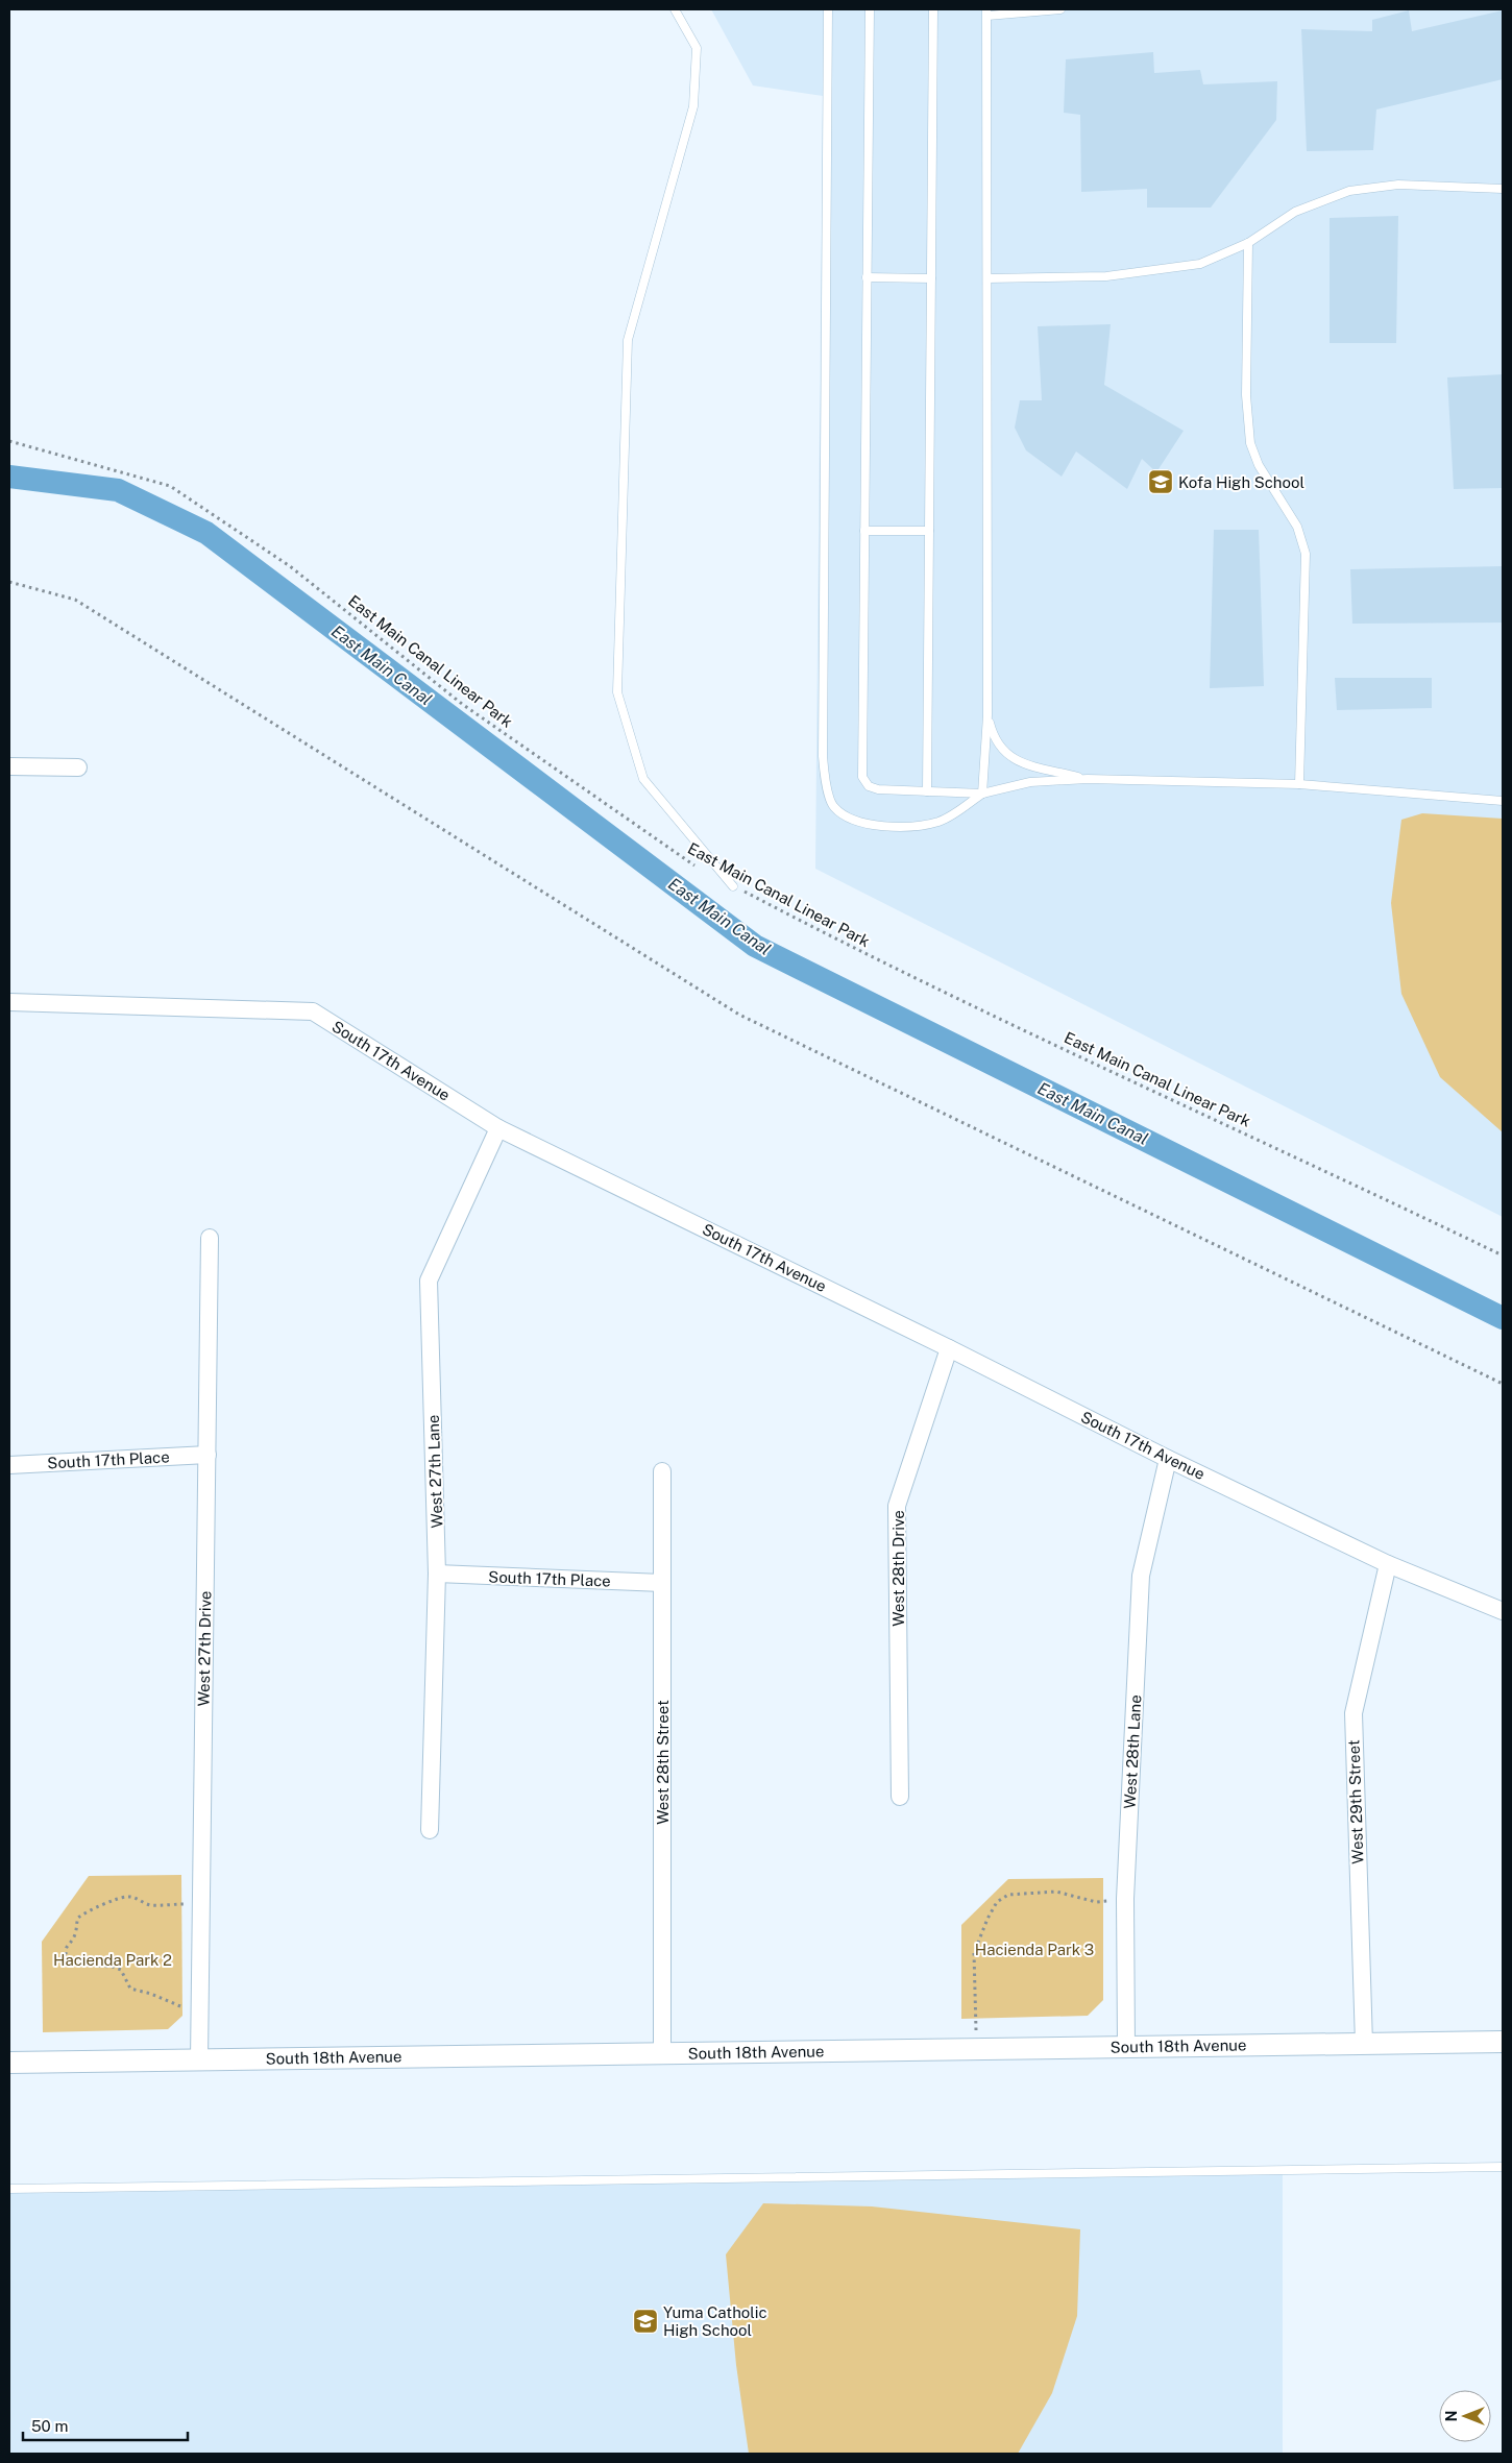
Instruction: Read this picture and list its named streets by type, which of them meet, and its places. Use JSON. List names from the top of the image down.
{
  "streets": {
    "street": [
      "South 17th Avenue",
      "South 17th Place",
      "West 27th Lane",
      "West 28th Drive",
      "West 27th Drive",
      "West 28th Lane",
      "West 28th Street",
      "West 29th Street",
      "South 18th Avenue"
    ],
    "path": ["East Main Canal Linear Park"]
  },
  "crossings": [
    ["South 17th Avenue", "West 27th Lane"],
    ["South 17th Avenue", "West 28th Drive"],
    ["South 17th Avenue", "West 28th Lane"],
    ["South 17th Avenue", "West 29th Street"],
    ["South 17th Place", "West 27th Lane"],
    ["South 17th Place", "West 27th Drive"],
    ["South 17th Place", "West 28th Street"],
    ["West 27th Drive", "South 18th Avenue"],
    ["West 28th Lane", "South 18th Avenue"],
    ["West 28th Street", "South 18th Avenue"],
    ["West 29th Street", "South 18th Avenue"]
  ],
  "water": ["East Main Canal"],
  "parks": ["Hacienda Park 3", "Hacienda Park 2"],
  "places": {
    "school or university": ["Kofa High School", "Yuma Catholic High School"]
  },
  "scale_bar": "50 m",
  "north": "left"
}
